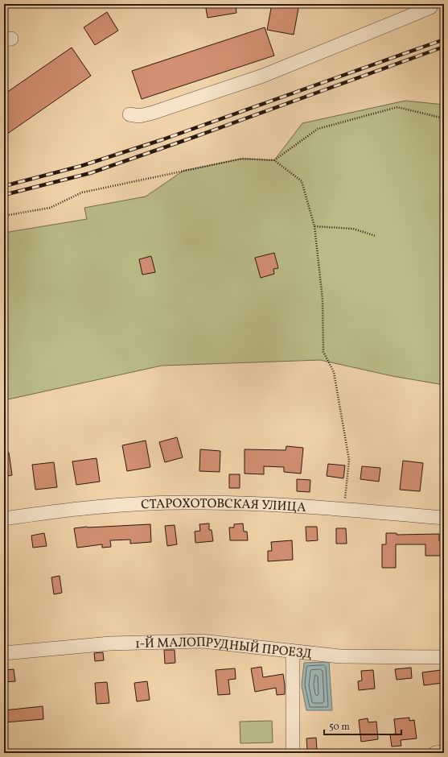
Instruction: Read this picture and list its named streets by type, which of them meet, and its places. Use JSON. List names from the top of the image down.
{
  "streets": {
    "street": ["СТАРОХОТОВСКАЯ УЛИЦА", "1-Й МАЛОПРУДНЫЙ ПРОЕЗД"]
  },
  "scale_bar": "50 m"
}
